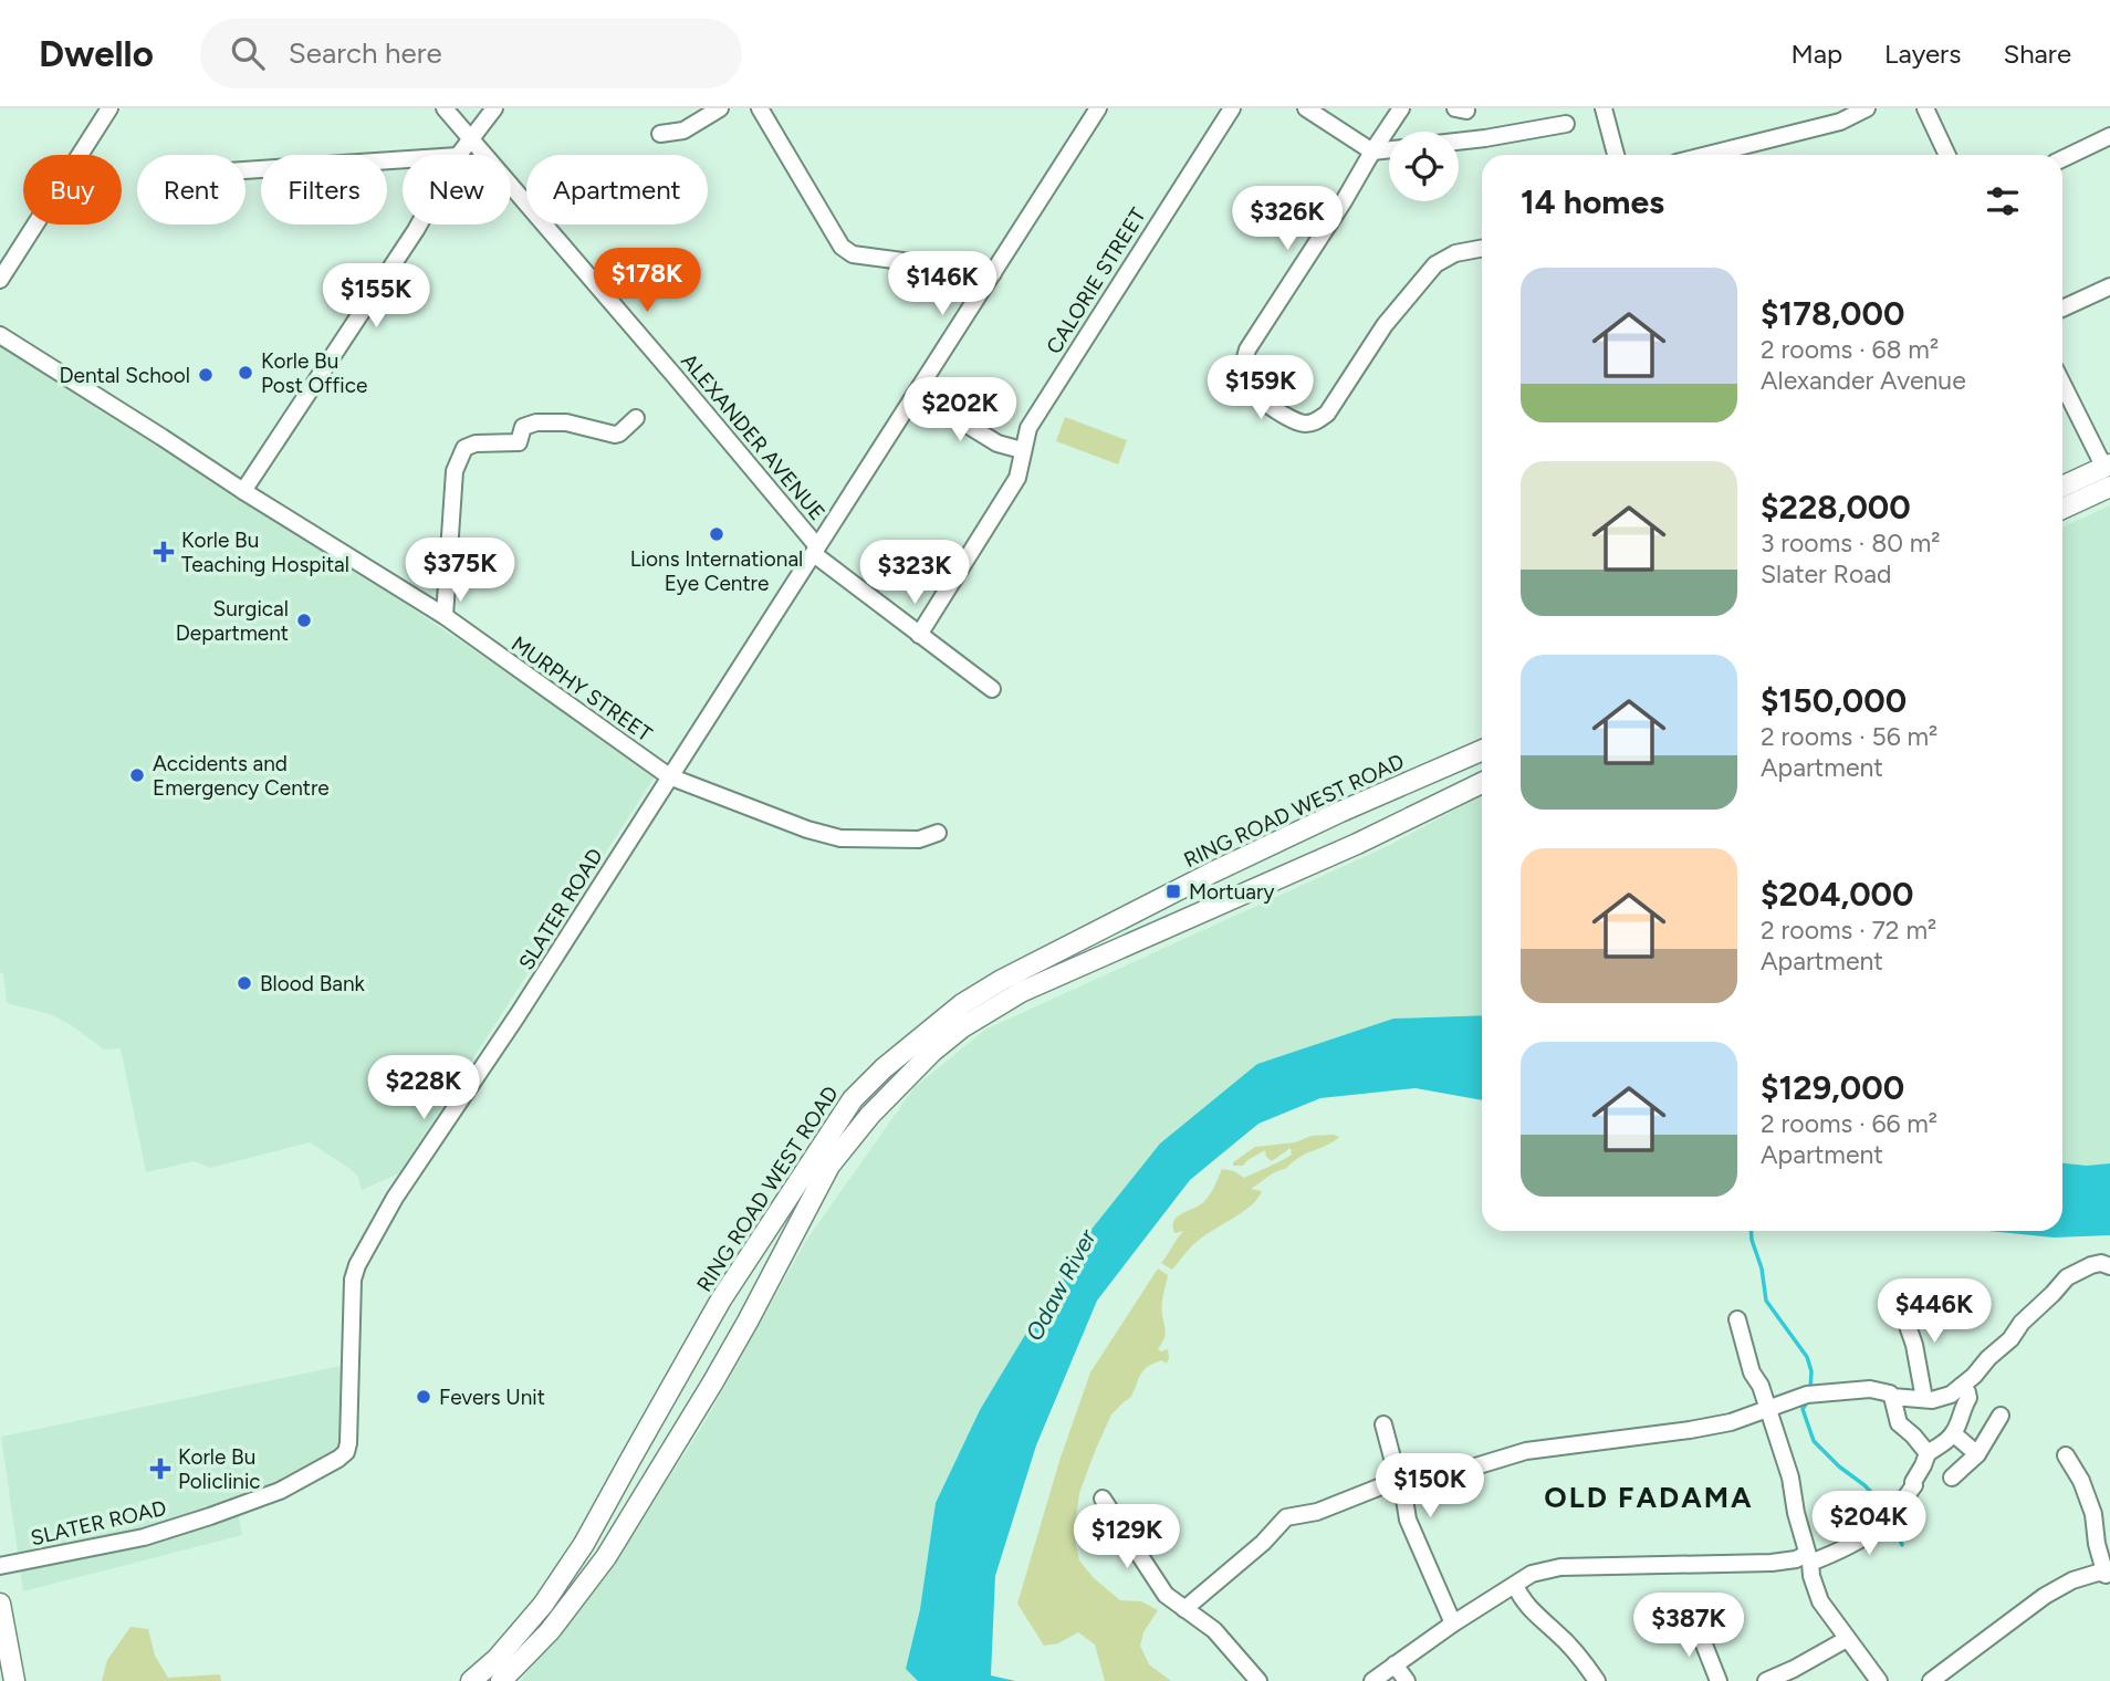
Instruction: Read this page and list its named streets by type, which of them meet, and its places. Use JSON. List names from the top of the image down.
{
  "streets": {
    "main road": ["RING ROAD WEST ROAD"],
    "street": [
      "CALORIE STREET",
      "ALEXANDER AVENUE",
      "MURPHY STREET",
      "SLATER ROAD"
    ]
  },
  "crossings": [
    ["CALORIE STREET", "ALEXANDER AVENUE"],
    ["ALEXANDER AVENUE", "SLATER ROAD"],
    ["MURPHY STREET", "SLATER ROAD"]
  ],
  "districts": ["OLD FADAMA"],
  "water": ["Odaw River"],
  "places": {
    "other": [
      "Korle Bu Post Office",
      "Dental School",
      "Lions International Eye Centre",
      "Surgical Department",
      "Accidents and Emergency Centre",
      "Blood Bank",
      "Fevers Unit"
    ],
    "health": ["Korle Bu Teaching Hospital", "Korle Bu Policlinic"],
    "transit": ["Mortuary"]
  },
  "page": {
    "header": "Dwello",
    "search": "Search here",
    "nav": ["Map", "Layers", "Share"],
    "chip": [
      "Buy",
      "Rent",
      "Filters",
      "New",
      "Apartment"
    ],
    "heading": "14 homes",
    "price": [
      "$326K",
      "$178K",
      "$146K",
      "$155K",
      "$159K",
      "$202K",
      "$375K",
      "$323K",
      "$228K",
      "$446K",
      "$150K",
      "$204K",
      "$129K",
      "$387K"
    ],
    "list": [
      {
        "name": "$178,000",
        "note": "2 rooms · 68 m² · Alexander Avenue"
      },
      {
        "name": "$228,000",
        "note": "3 rooms · 80 m² · Slater Road"
      },
      {
        "name": "$150,000",
        "note": "2 rooms · 56 m² · Apartment"
      },
      {
        "name": "$204,000",
        "note": "2 rooms · 72 m² · Apartment"
      },
      {
        "name": "$129,000",
        "note": "2 rooms · 66 m² · Apartment"
      }
    ]
  }
}
